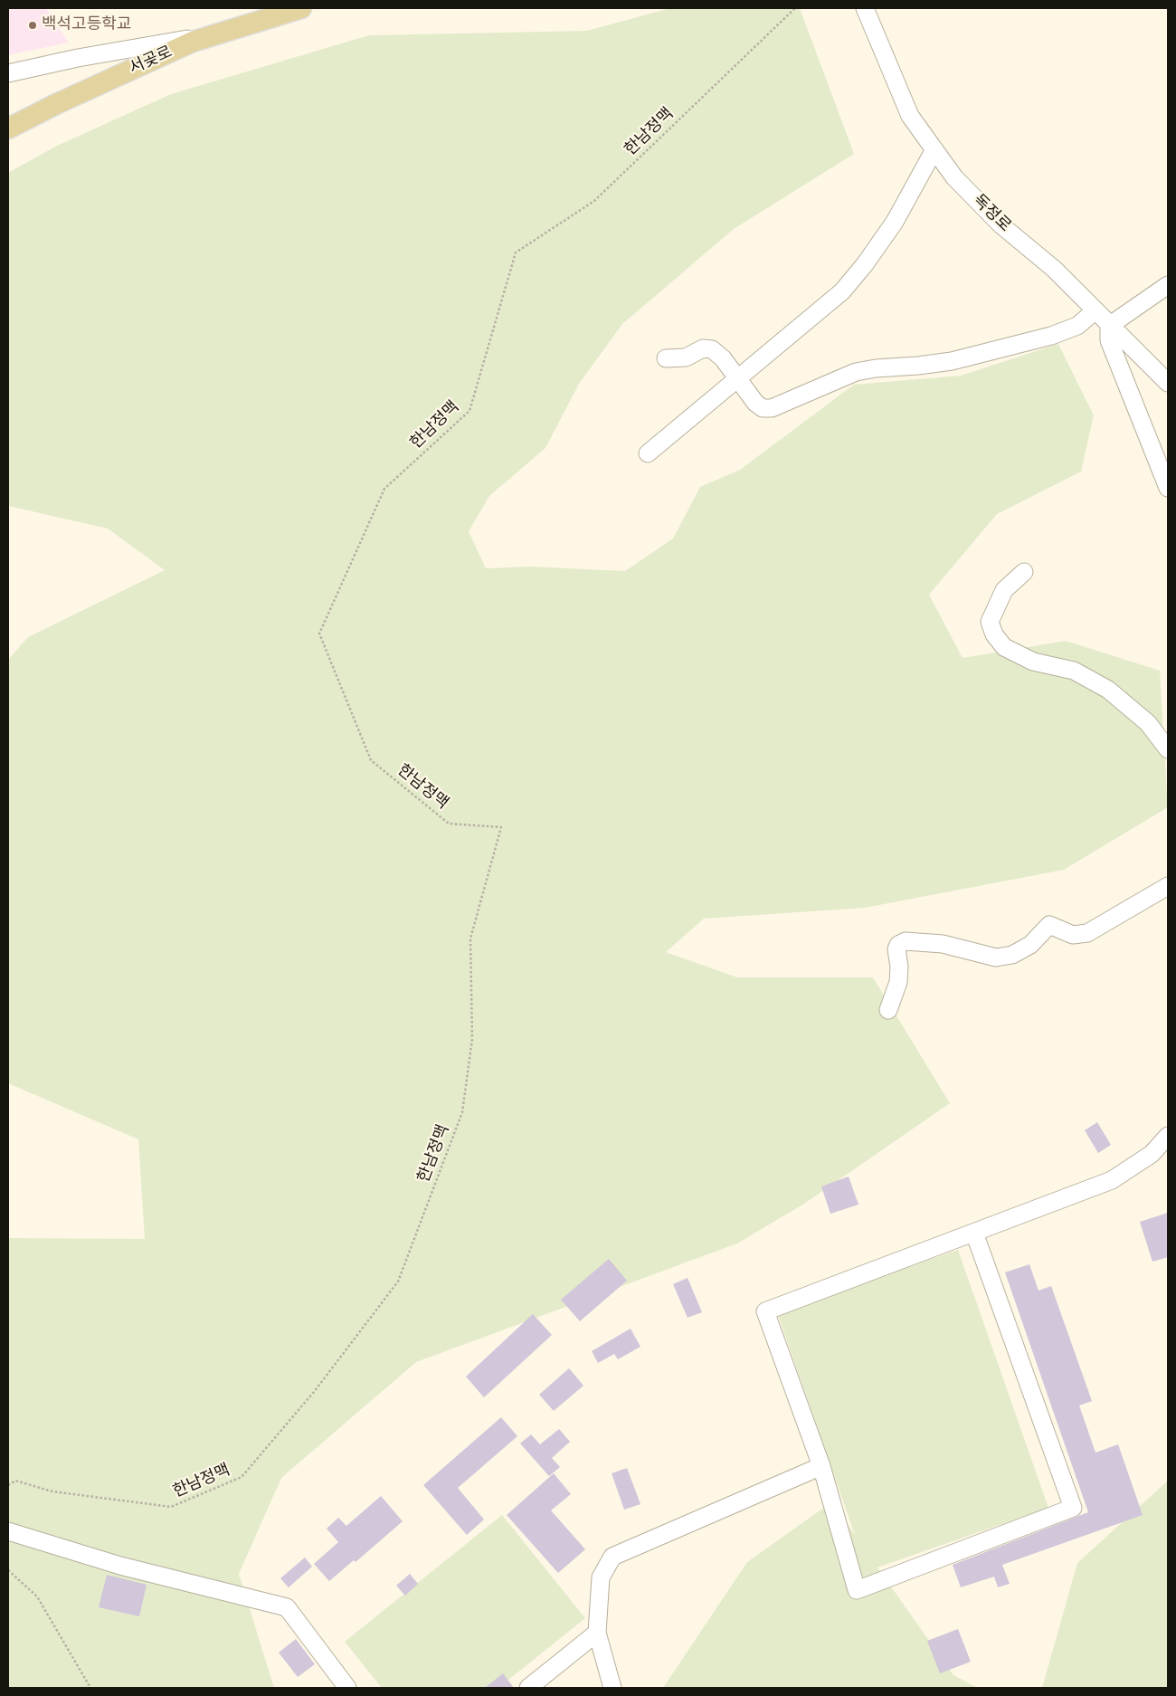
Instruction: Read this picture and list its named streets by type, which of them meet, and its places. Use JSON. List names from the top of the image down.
{
  "streets": {
    "main road": ["서곶로"],
    "street": ["독정로"],
    "path": ["한남정맥"]
  },
  "places": ["백석고등학교"]
}
